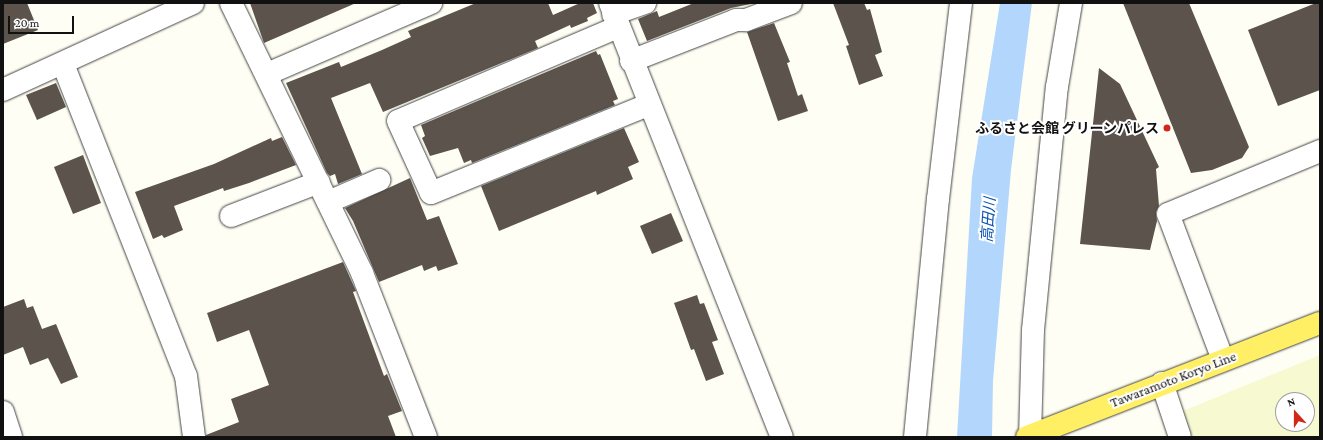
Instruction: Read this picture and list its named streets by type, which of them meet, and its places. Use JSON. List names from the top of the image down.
{
  "streets": {
    "main road": ["Tawaramoto Koryo Line"]
  },
  "water": ["高田川"],
  "places": ["ふるさと会館 グリーンパレス"],
  "scale_bar": "20 m",
  "north": "top"
}
